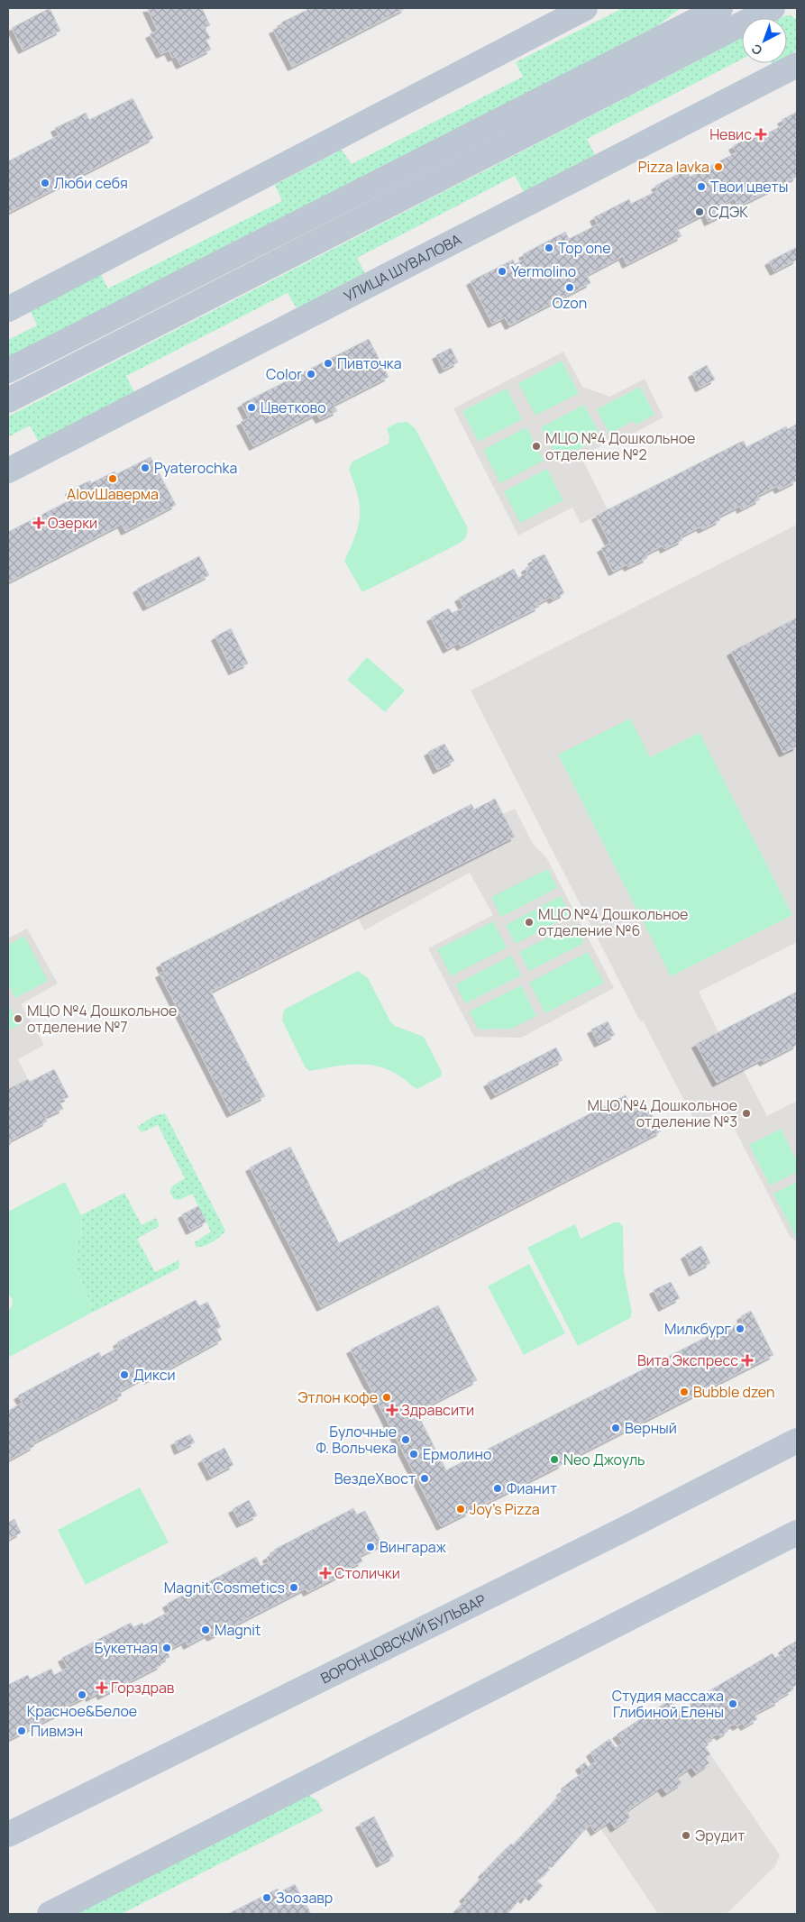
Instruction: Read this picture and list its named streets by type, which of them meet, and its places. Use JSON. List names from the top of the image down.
{
  "streets": {
    "street": ["УЛИЦА ШУВАЛОВА", "ВОРОНЦОВСКИЙ БУЛЬВАР"]
  },
  "places": {
    "health": [
      "Невис",
      "Озерки",
      "Вита Экспресс",
      "Здравсити",
      "Столички",
      "Горздрав"
    ],
    "other": [
      "Pizza lavka",
      "Люби себя",
      "Твои цветы",
      "СДЭК",
      "Top one",
      "Yermolino",
      "Ozon",
      "Пивточка",
      "Color",
      "Цветково",
      "МЦО №4 Дошкольное отделение №2",
      "Pyaterochka",
      "AlovШаверма",
      "МЦО №4 Дошкольное отделение №6",
      "МЦО №4 Дошкольное отделение №7",
      "МЦО №4 Дошкольное отделение №3",
      "Милкбург",
      "Дикси",
      "Bubble dzen",
      "Этлон кофе",
      "Верный",
      "Булочные Ф. Вольчека",
      "Ермолино",
      "Neo Джоуль",
      "ВездеХвост",
      "Фианит",
      "Joy's Pizza",
      "Вингараж",
      "Magnit Cosmetics",
      "Magnit",
      "Букетная",
      "Красное&Белое",
      "Студия массажа Глибиной Елены",
      "Пивмэн",
      "Эрудит",
      "Зоозавр"
    ]
  },
  "north": "bottom left"
}
